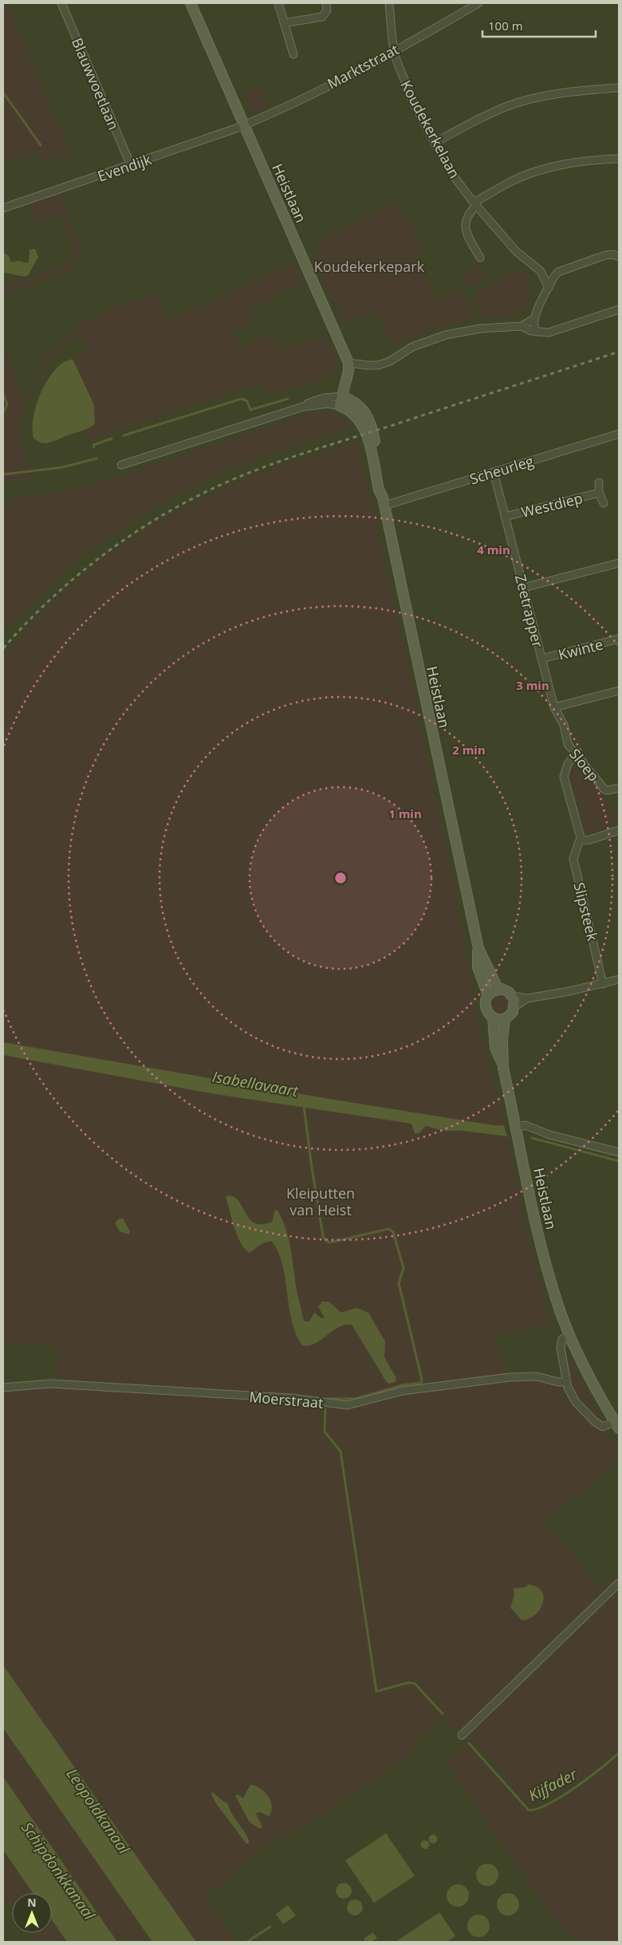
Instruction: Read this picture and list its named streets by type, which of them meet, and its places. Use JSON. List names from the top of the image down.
{
  "streets": {
    "main road": ["Heistlaan"],
    "street": [
      "Marktstraat",
      "Blauwvoetlaan",
      "Koudekerkelaan",
      "Evendijk",
      "Scheurleg",
      "Westdiep",
      "Zeetrapper",
      "Kwinte",
      "Sloep",
      "Slipsteek",
      "Moerstraat"
    ]
  },
  "crossings": [
    ["Marktstraat", "Koudekerkelaan"],
    ["Marktstraat", "Evendijk"],
    ["Marktstraat", "Heistlaan"],
    ["Blauwvoetlaan", "Evendijk"],
    ["Evendijk", "Heistlaan"],
    ["Heistlaan", "Scheurleg"],
    ["Heistlaan", "Moerstraat"],
    ["Scheurleg", "Zeetrapper"],
    ["Westdiep", "Zeetrapper"],
    ["Zeetrapper", "Kwinte"],
    ["Zeetrapper", "Sloep"],
    ["Sloep", "Slipsteek"]
  ],
  "water": [
    "Isabellavaart",
    "Kijfader",
    "Leopoldkanaal",
    "Schipdonkkanaal"
  ],
  "parks": ["Koudekerkepark", "Kleiputten van Heist"],
  "scale_bar": "100 m",
  "north": "top",
  "rings": [
    "4 min",
    "3 min",
    "2 min",
    "1 min"
  ]
}
